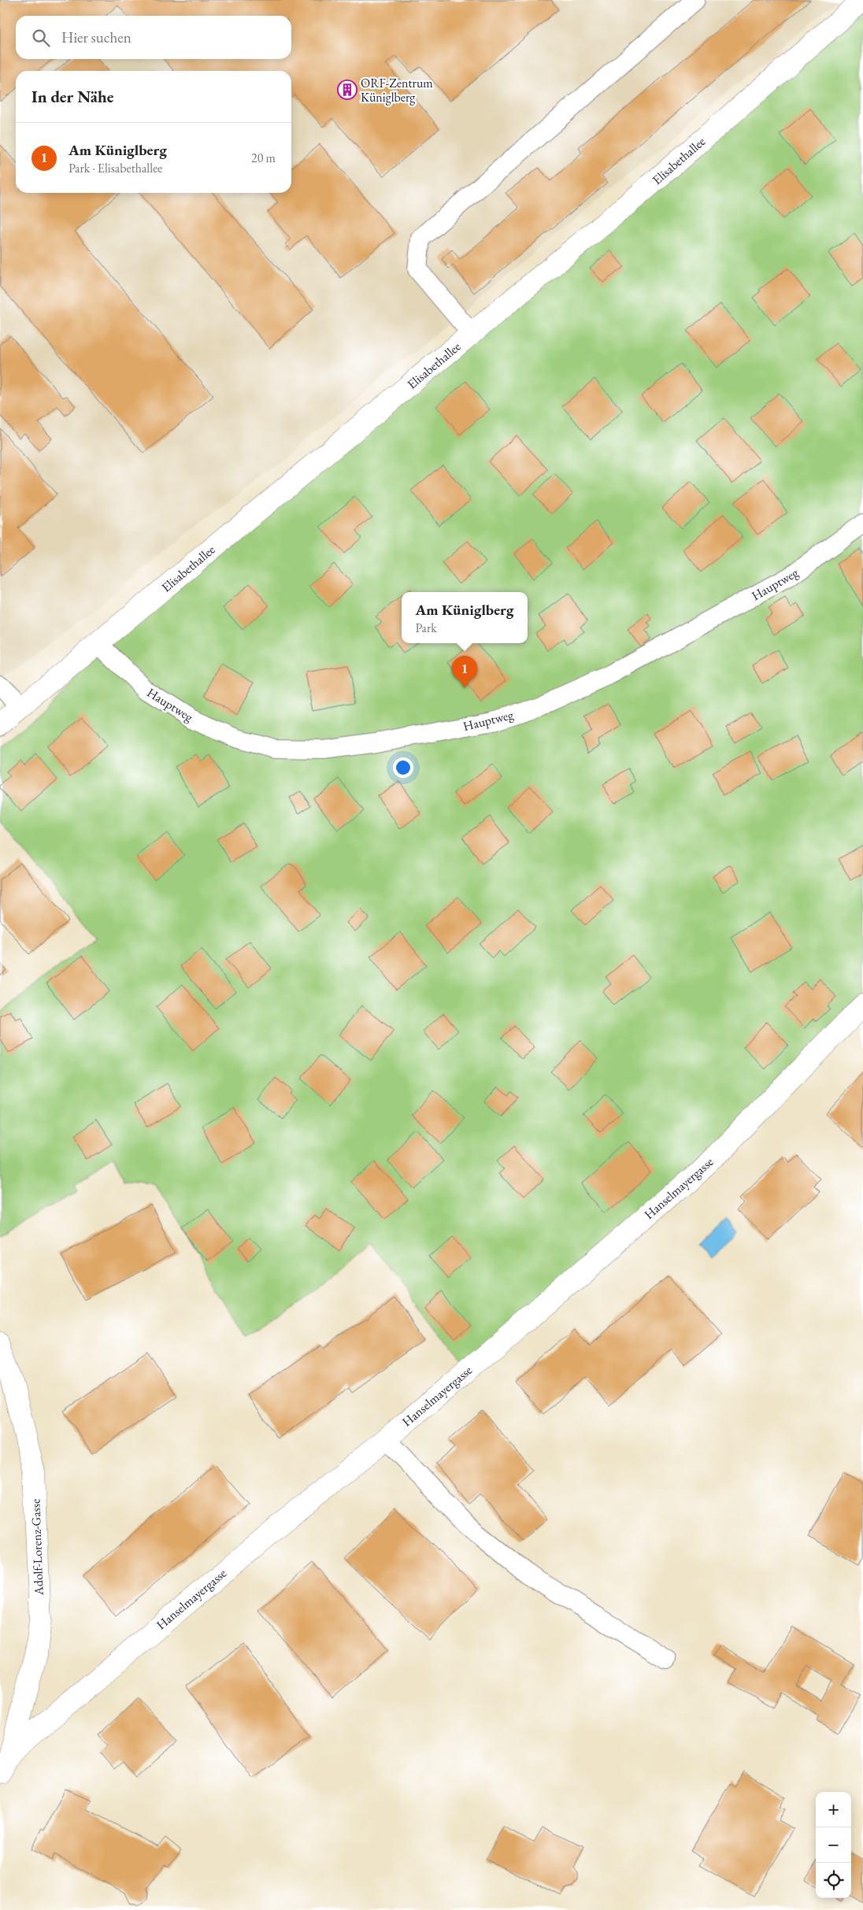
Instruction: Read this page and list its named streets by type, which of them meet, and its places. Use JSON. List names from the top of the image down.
{
  "streets": {
    "street": ["Elisabethallee", "Hanselmayergasse", "Adolf-Lorenz-Gasse"],
    "lane": ["Hauptweg"]
  },
  "crossings": [
    ["Elisabethallee", "Hauptweg"],
    ["Hanselmayergasse", "Adolf-Lorenz-Gasse"]
  ],
  "places": {
    "building": ["ORF-Zentrum Küniglberg"]
  },
  "page": {
    "search": "Hier suchen",
    "heading": "In der Nähe",
    "list": [
      {
        "mark": "1",
        "name": "Am Küniglberg",
        "note": "Park · Elisabethallee",
        "value": "20 m"
      }
    ],
    "popup": ["Am Küniglberg", "Park"],
    "pins": "1",
    "map_buttons": ["+", "−"]
  }
}
